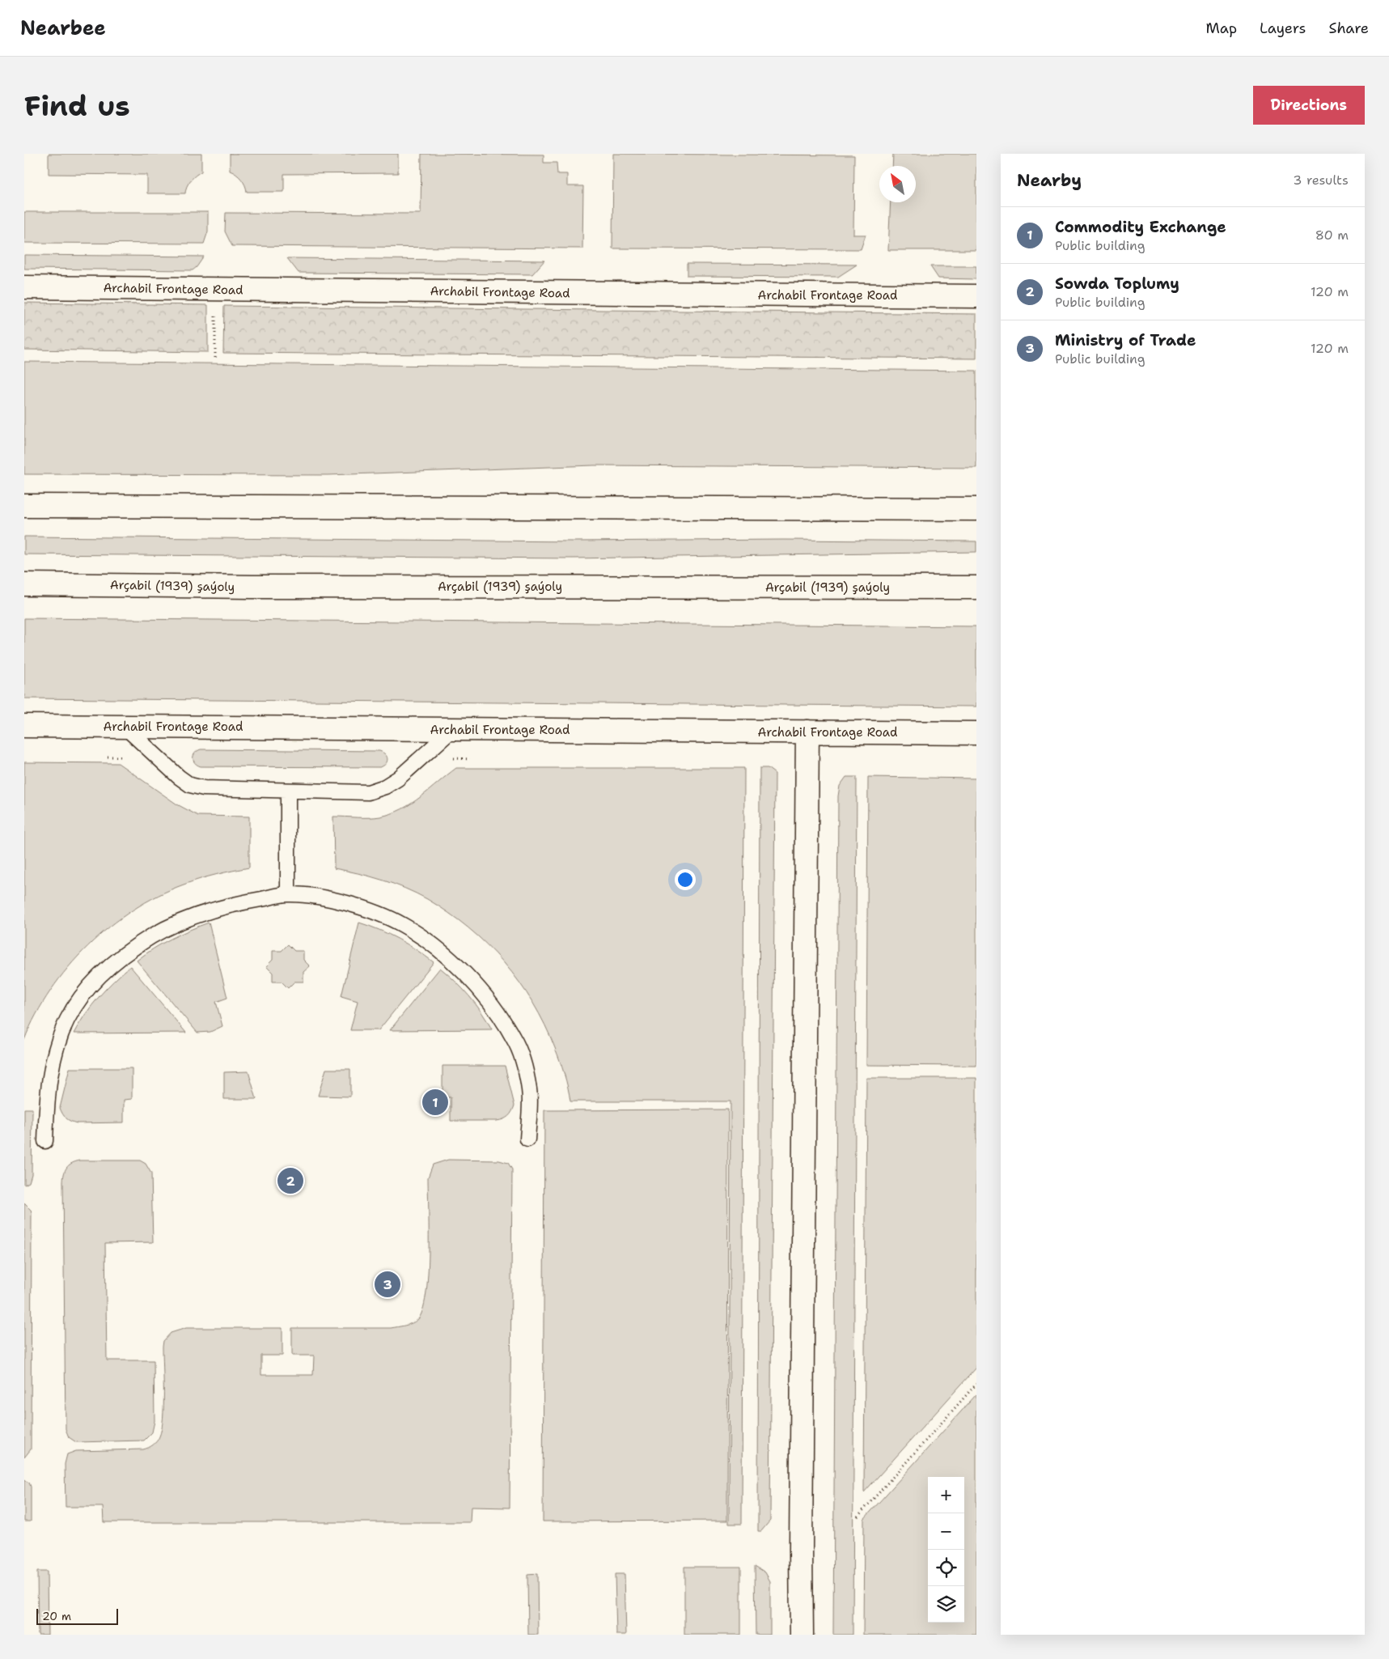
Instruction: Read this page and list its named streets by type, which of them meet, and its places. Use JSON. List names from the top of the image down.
{
  "streets": {
    "street": ["Archabil Frontage Road", "Arçabil (1939) şaýoly"]
  },
  "scale_bar": "20 m",
  "north": "top left",
  "page": {
    "header": "Nearbee",
    "nav": ["Map", "Layers", "Share"],
    "buttons": "Directions",
    "title": "Find us",
    "heading": ["Nearby", "3 results"],
    "list": [
      {
        "mark": "1",
        "name": "Commodity Exchange",
        "note": "Public building",
        "value": "80 m"
      },
      {
        "mark": "2",
        "name": "Sowda Toplumy",
        "note": "Public building",
        "value": "120 m"
      },
      {
        "mark": "3",
        "name": "Ministry of Trade",
        "note": "Public building",
        "value": "120 m"
      }
    ],
    "pins": ["1", "2", "3"],
    "map_buttons": ["+", "−"],
    "scale": "20 m"
  }
}
